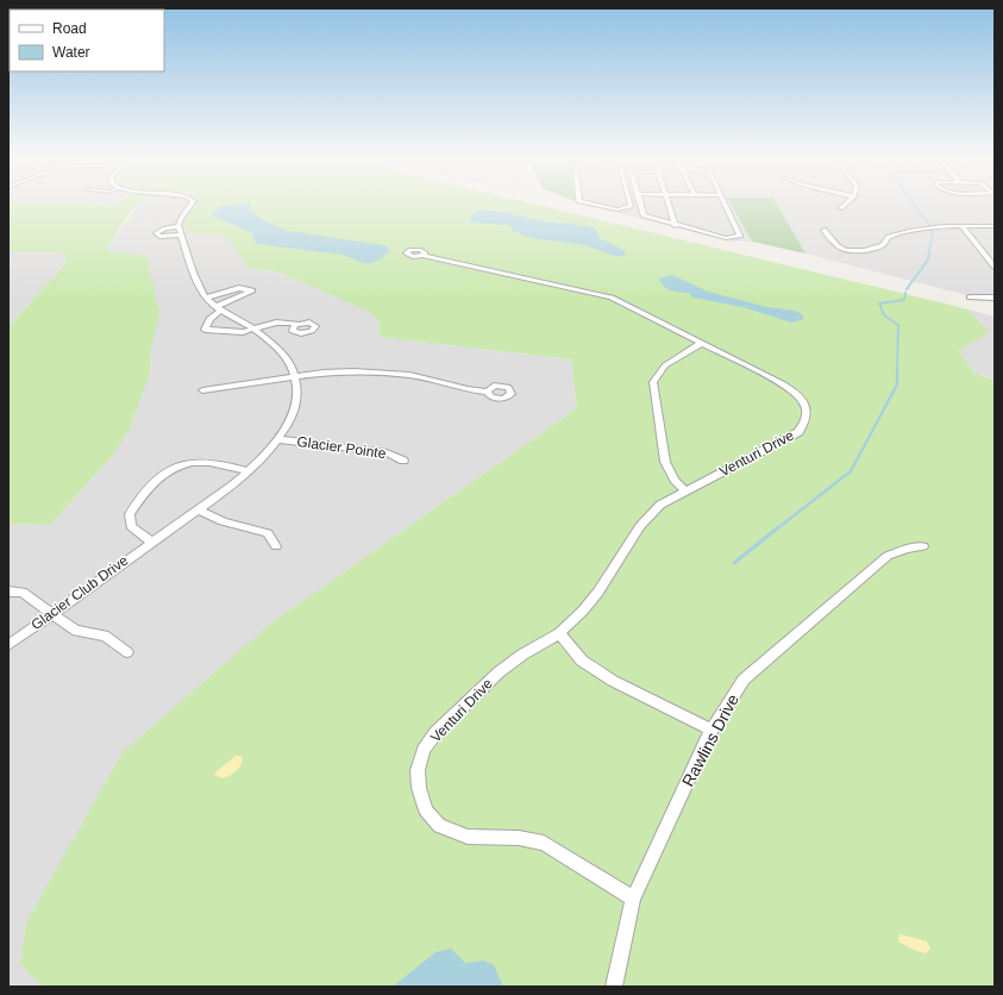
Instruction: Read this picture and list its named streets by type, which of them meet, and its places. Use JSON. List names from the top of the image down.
{
  "streets": {
    "street": [
      "Glacier Pointe",
      "Venturi Drive",
      "Glacier Club Drive",
      "Rawlins Drive"
    ]
  },
  "crossings": [
    ["Glacier Pointe", "Glacier Club Drive"],
    ["Venturi Drive", "Rawlins Drive"]
  ],
  "legend": ["Road", "Water"]
}
